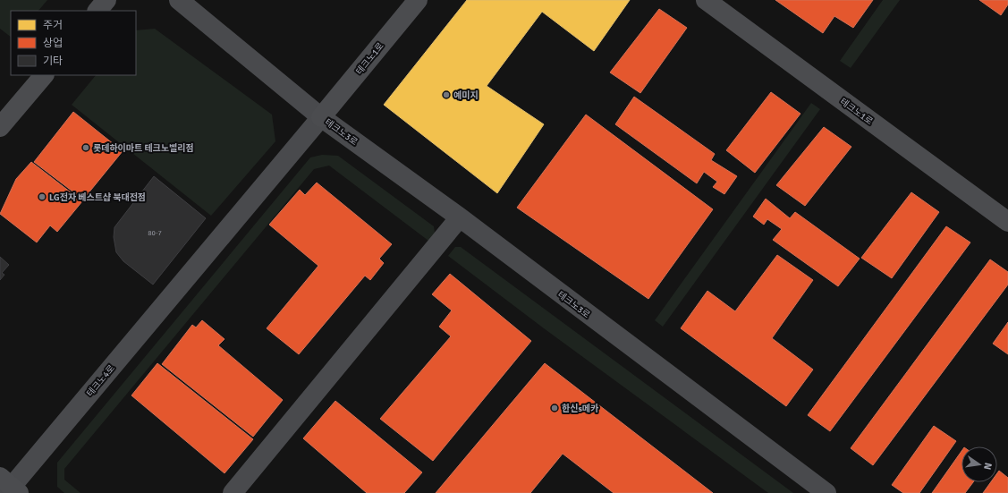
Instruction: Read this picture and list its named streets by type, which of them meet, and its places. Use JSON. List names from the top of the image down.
{
  "streets": {
    "main road": ["테크노1로"],
    "street": ["테크노3로", "테크노4로"]
  },
  "crossings": [
    ["테크노1로", "테크노3로"],
    ["테크노3로", "테크노4로"]
  ],
  "places": [
    "예미지",
    "롯데하이마트 테크노벨리점",
    "LG전자 베스트샵 북대전점",
    "한신s메카"
  ],
  "house_numbers": ["80-7"],
  "legend": ["주거", "상업", "기타"],
  "north": "right"
}
